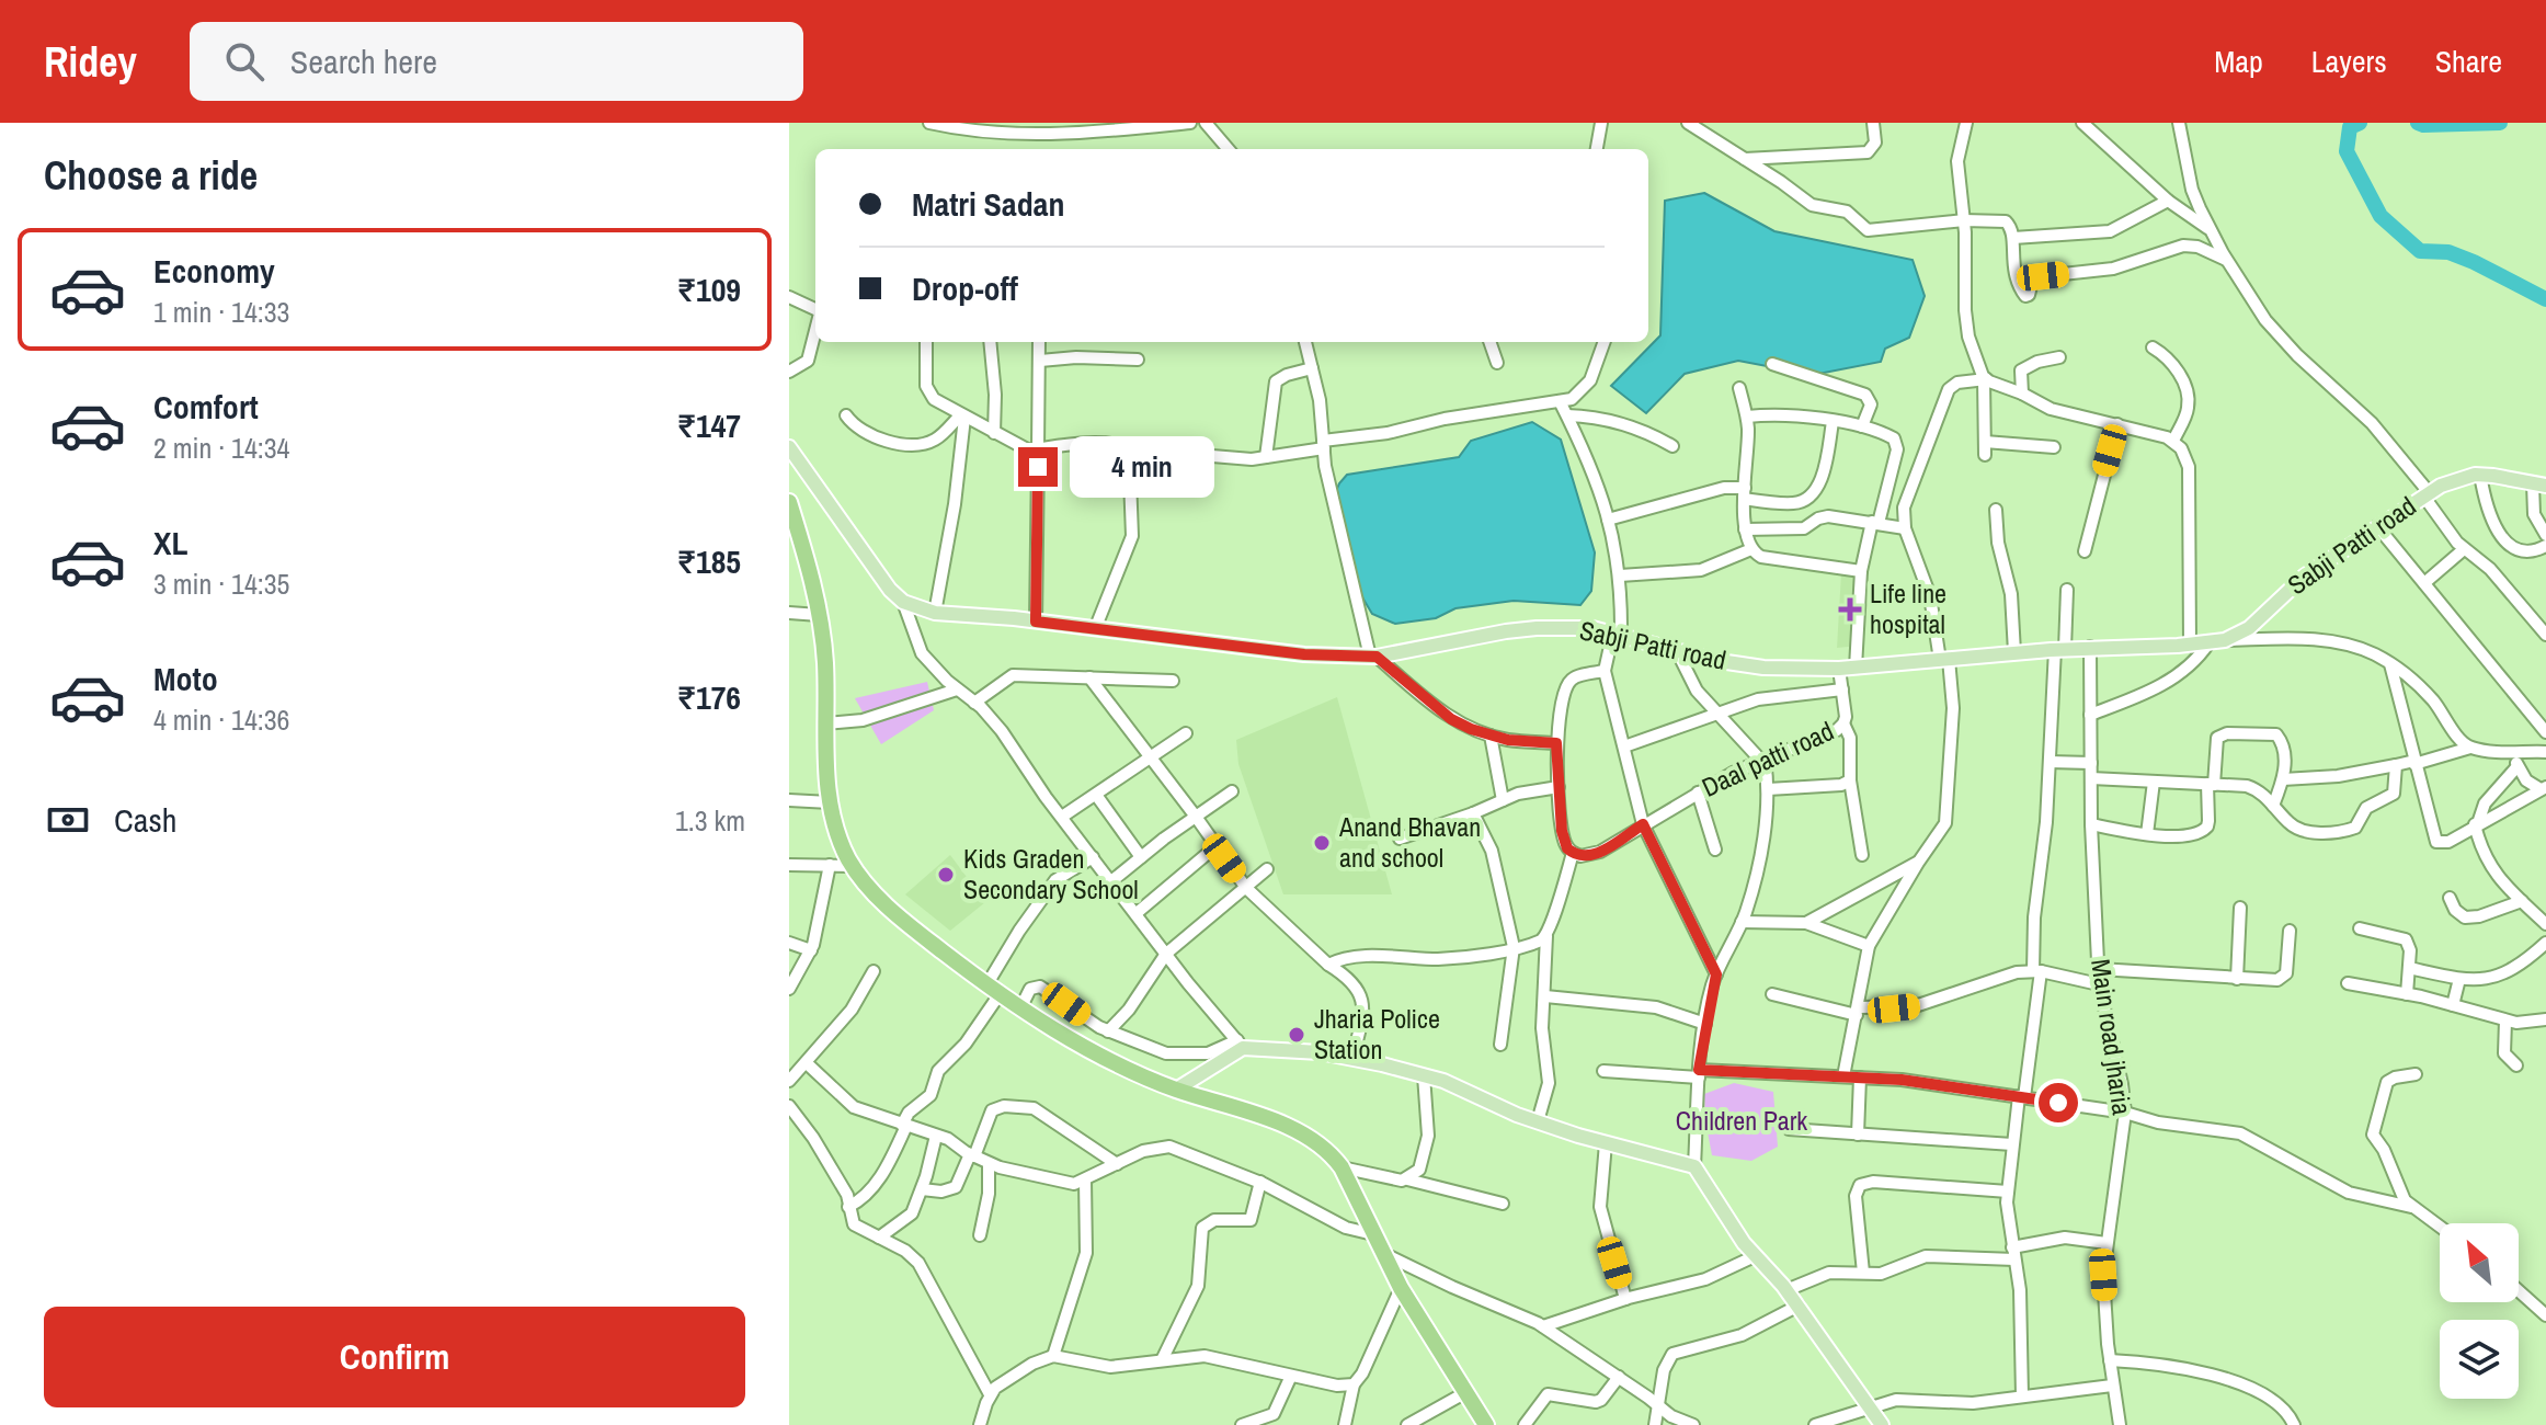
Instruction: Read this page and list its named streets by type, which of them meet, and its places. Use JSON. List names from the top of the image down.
{
  "streets": {
    "main road": ["Sabji Patti road"],
    "street": ["Daal patti road", "Main road jharia"]
  },
  "crossings": [
    ["Sabji Patti road", "Daal patti road"],
    ["Sabji Patti road", "Main road jharia"]
  ],
  "parks": ["Children Park"],
  "places": {
    "health": ["Life line hospital"],
    "other": ["Anand Bhavan and school", "Kids Graden Secondary School", "Jharia Police Station"]
  },
  "north": "top left",
  "page": {
    "header": "Ridey",
    "search": "Search here",
    "nav": ["Map", "Layers", "Share"],
    "heading": "Choose a ride",
    "banner": ["Matri Sadan", "Drop-off"],
    "list": [
      {
        "name": "Economy",
        "note": "1 min · 14:33",
        "value": "₹109"
      },
      {
        "name": "Comfort",
        "note": "2 min · 14:34",
        "value": "₹147"
      },
      {
        "name": "XL",
        "note": "3 min · 14:35",
        "value": "₹185"
      },
      {
        "name": "Moto",
        "note": "4 min · 14:36",
        "value": "₹176"
      }
    ],
    "bubble": "4 min",
    "pay": ["Cash", "1.3 km"],
    "buttons": "Confirm"
  }
}
